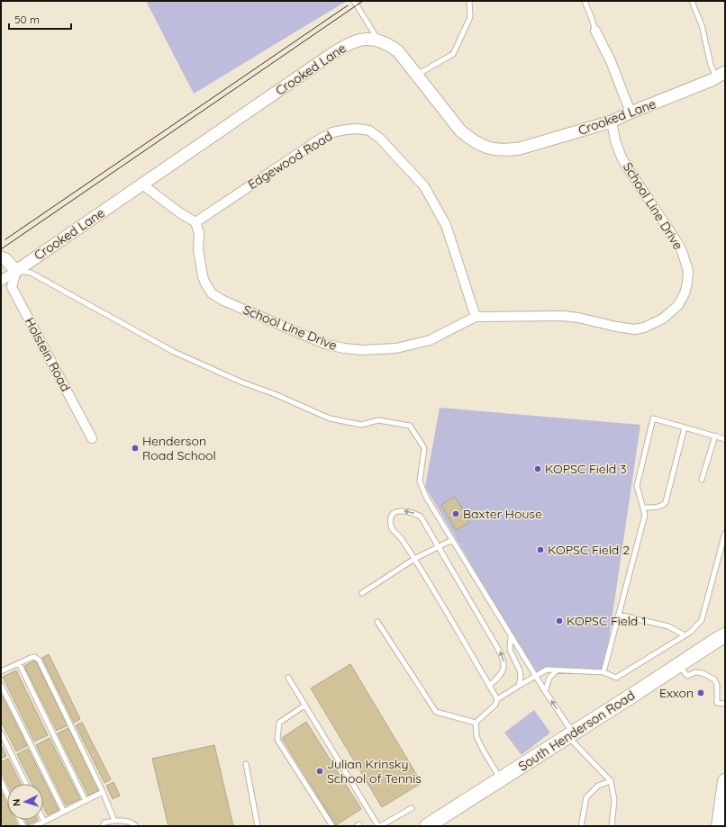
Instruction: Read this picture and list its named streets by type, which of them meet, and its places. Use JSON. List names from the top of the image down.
{
  "streets": {
    "main road": ["South Henderson Road"],
    "street": [
      "Crooked Lane",
      "Edgewood Road",
      "School Line Drive",
      "Holstein Road"
    ]
  },
  "crossings": [
    ["Crooked Lane", "School Line Drive"],
    ["Crooked Lane", "Holstein Road"],
    ["Edgewood Road", "School Line Drive"]
  ],
  "places": [
    "Henderson Road School",
    "KOPSC Field 3",
    "Baxter House",
    "KOPSC Field 2",
    "KOPSC Field 1",
    "Exxon",
    "Julian Krinsky School of Tennis"
  ],
  "scale_bar": "50 m",
  "north": "left"
}
